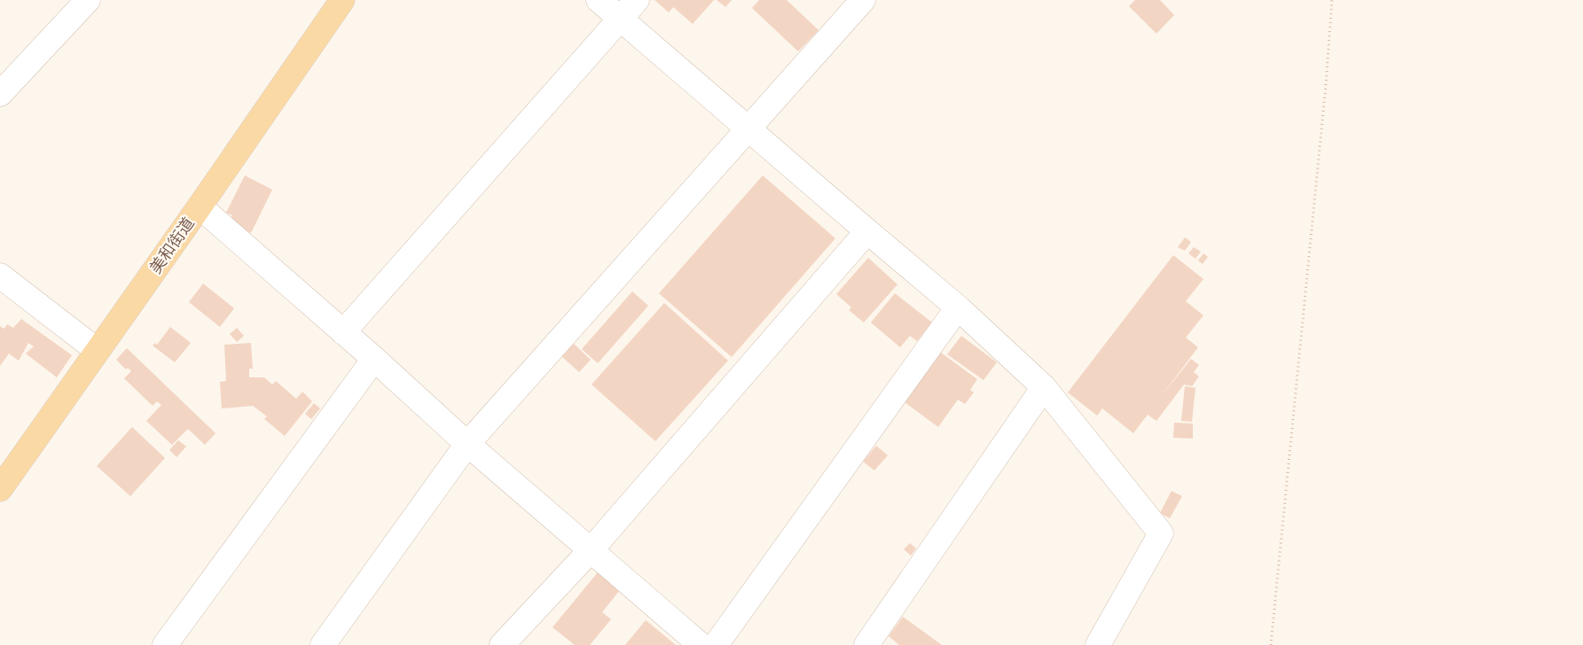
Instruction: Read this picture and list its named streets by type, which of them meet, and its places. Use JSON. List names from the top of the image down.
{
  "streets": {
    "main road": ["美和街道"]
  }
}
